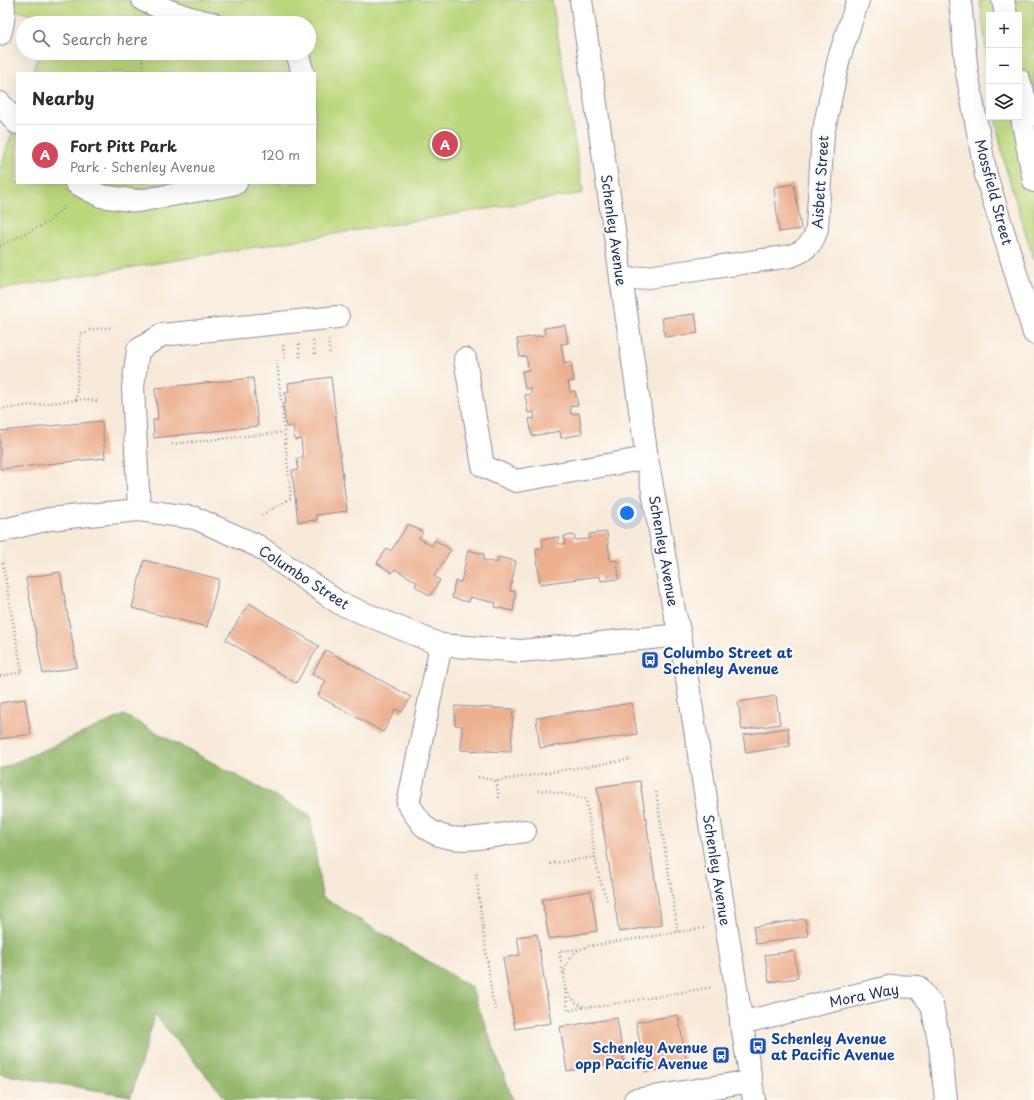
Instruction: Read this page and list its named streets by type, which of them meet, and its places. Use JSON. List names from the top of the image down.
{
  "streets": {
    "street": [
      "Aisbett Street",
      "Mossfield Street",
      "Schenley Avenue",
      "Columbo Street",
      "Mora Way"
    ]
  },
  "crossings": [
    ["Aisbett Street", "Schenley Avenue"],
    ["Schenley Avenue", "Columbo Street"],
    ["Schenley Avenue", "Mora Way"]
  ],
  "places": {
    "bus stop": ["Columbo Street at Schenley Avenue", "Schenley Avenue at Pacific Avenue", "Schenley Avenue opp Pacific Avenue"]
  },
  "page": {
    "map_buttons": ["+", "−"],
    "search": "Search here",
    "heading": "Nearby",
    "list": [
      {
        "mark": "A",
        "name": "Fort Pitt Park",
        "note": "Park · Schenley Avenue",
        "value": "120 m"
      }
    ],
    "pins": "A"
  }
}
